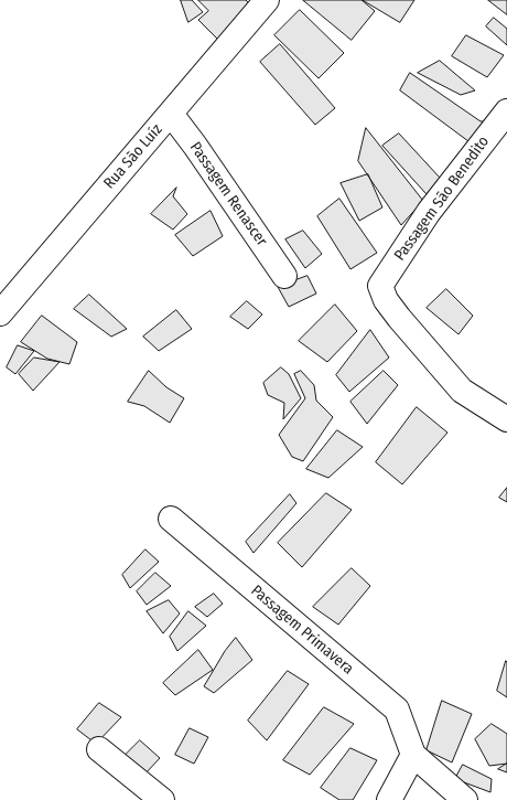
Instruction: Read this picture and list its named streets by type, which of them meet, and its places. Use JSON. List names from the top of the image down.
{
  "streets": {
    "street": [
      "Rua São Luíz",
      "Passagem Renascer",
      "Passagem São Benedito",
      "Passagem Primavera"
    ]
  },
  "crossings": [
    ["Rua São Luíz", "Passagem Renascer"]
  ]
}
